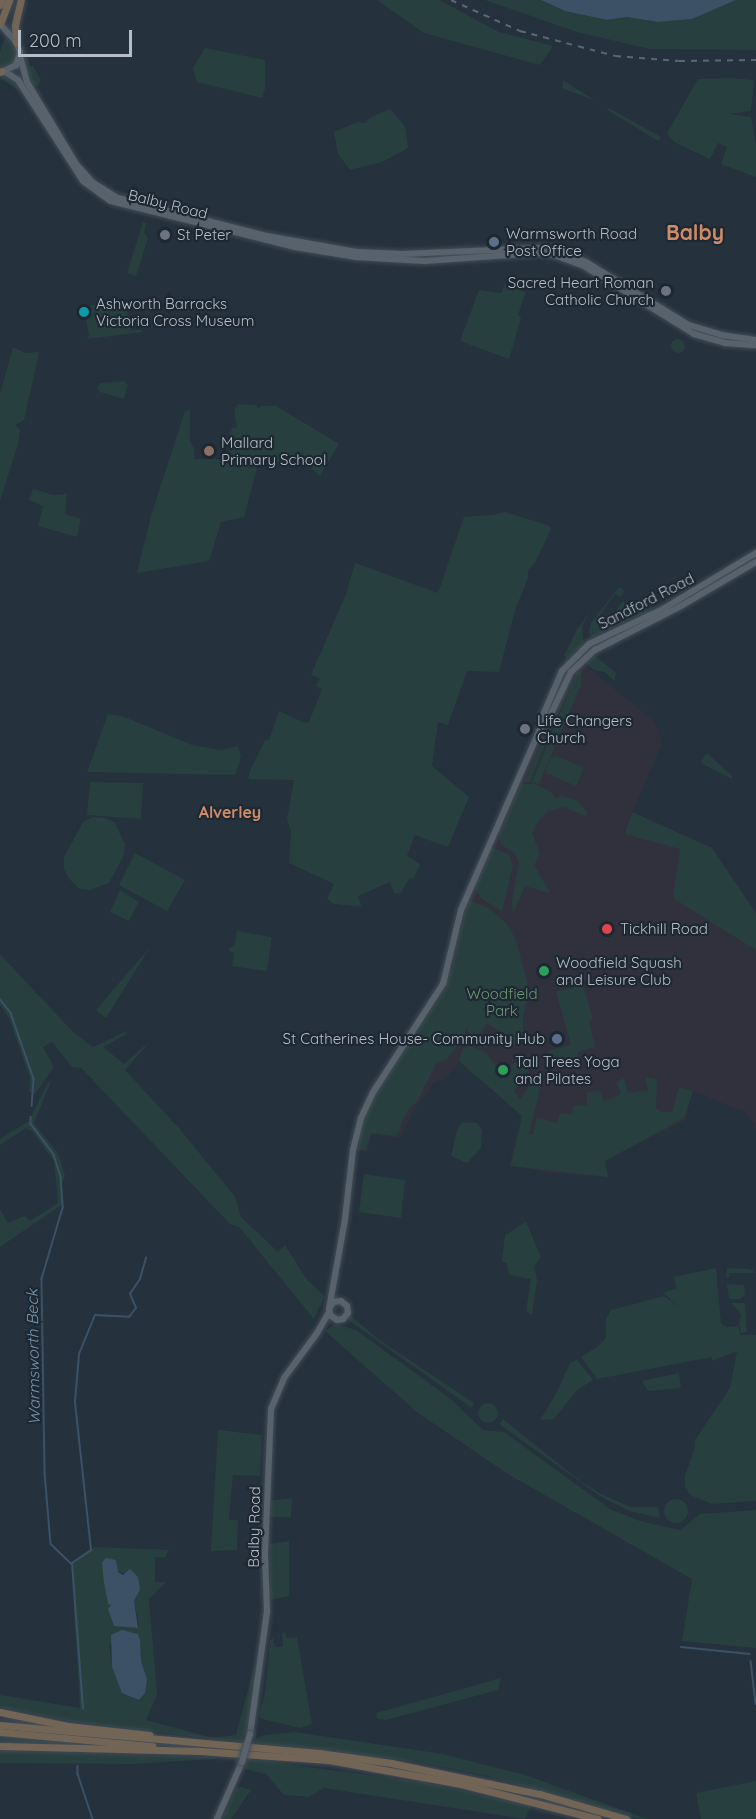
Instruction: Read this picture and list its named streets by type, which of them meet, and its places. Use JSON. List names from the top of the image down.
{
  "streets": {
    "main road": ["Balby Road", "Sandford Road"]
  },
  "districts": ["Balby", "Alverley"],
  "water": ["Warmsworth Beck"],
  "parks": ["Woodfield Park"],
  "places": [
    "St Peter",
    "Warmsworth Road Post Office",
    "Sacred Heart Roman Catholic Church",
    "Ashworth Barracks Victoria Cross Museum",
    "Mallard Primary School",
    "Life Changers Church",
    "Tickhill Road",
    "Woodfield Squash and Leisure Club",
    "St Catherines House- Community Hub",
    "Tall Trees Yoga and Pilates"
  ],
  "scale_bar": "200 m"
}
